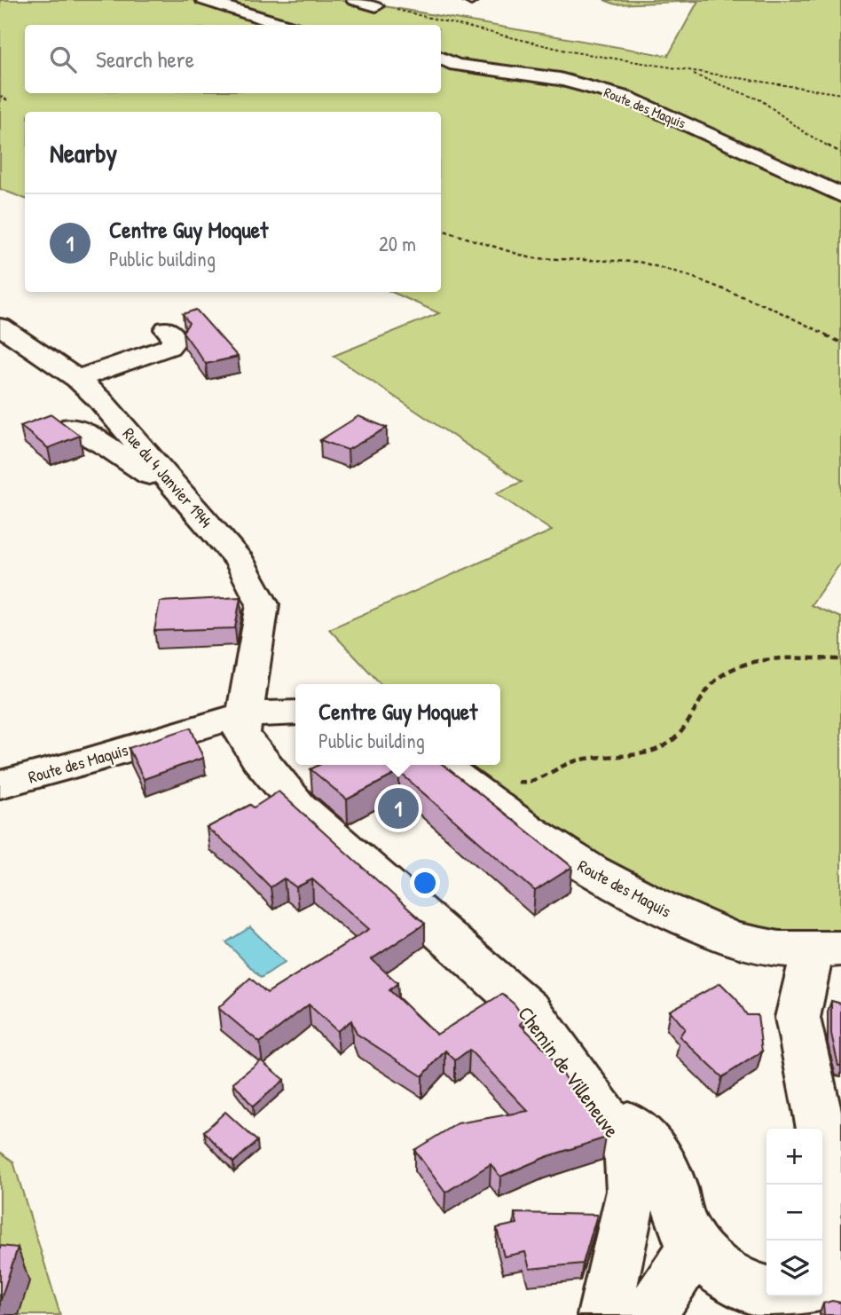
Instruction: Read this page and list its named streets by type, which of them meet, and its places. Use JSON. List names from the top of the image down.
{
  "streets": {
    "street": ["Route des Maquis", "Rue du 4 Janvier 1944", "Chemin de Villeneuve"]
  },
  "crossings": [
    ["Route des Maquis", "Rue du 4 Janvier 1944"],
    ["Route des Maquis", "Chemin de Villeneuve"],
    ["Rue du 4 Janvier 1944", "Chemin de Villeneuve"]
  ],
  "page": {
    "search": "Search here",
    "heading": "Nearby",
    "list": [
      {
        "mark": "1",
        "name": "Centre Guy Moquet",
        "note": "Public building",
        "value": "20 m"
      }
    ],
    "popup": ["Centre Guy Moquet", "Public building"],
    "pins": "1",
    "map_buttons": ["+", "−"]
  }
}
